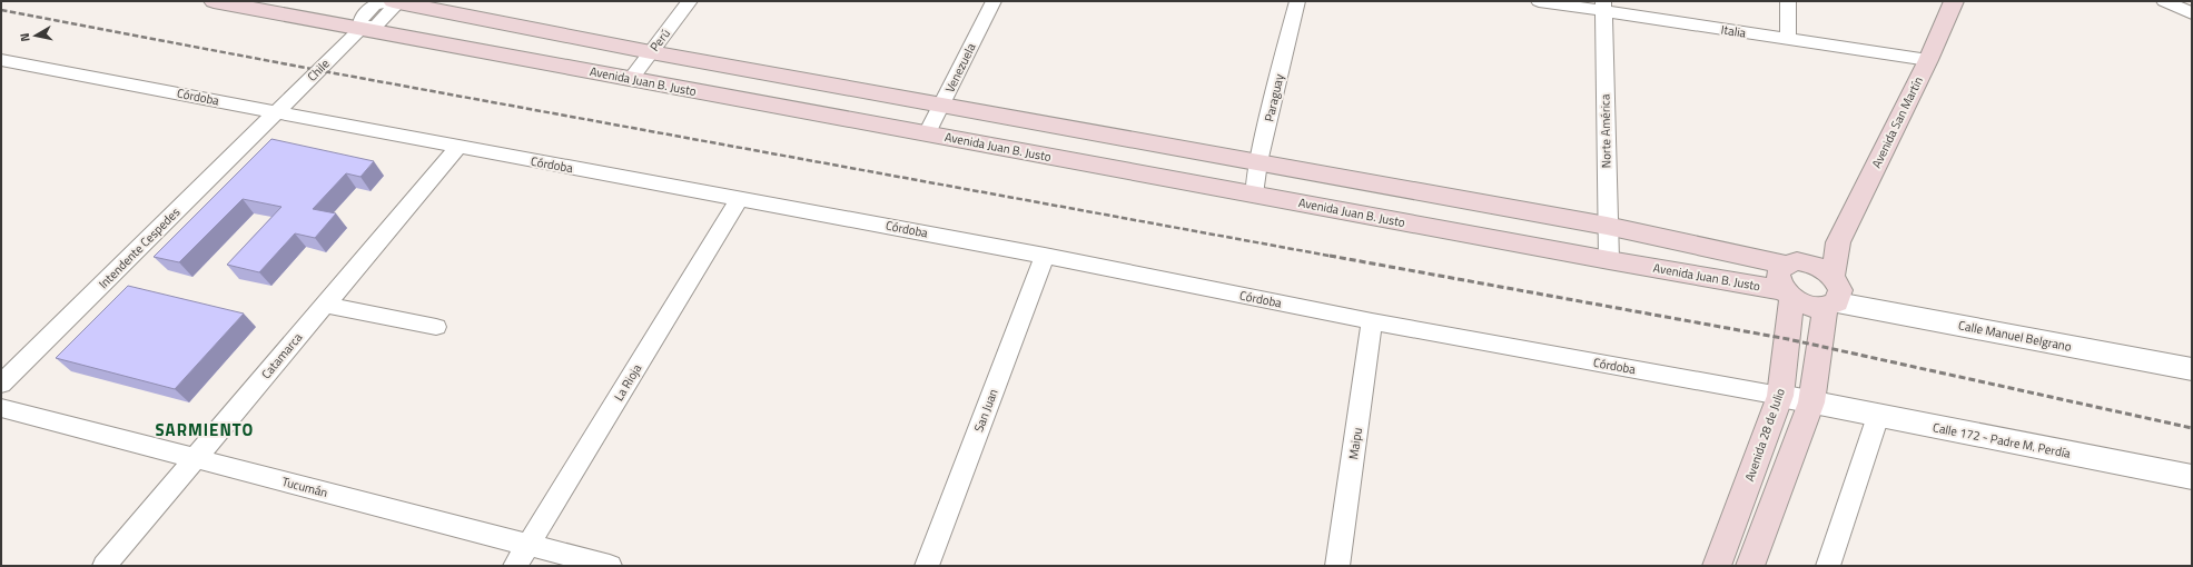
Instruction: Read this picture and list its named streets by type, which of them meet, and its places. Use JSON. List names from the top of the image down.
{
  "streets": {
    "main road": ["Avenida Juan B. Justo", "Avenida San Martín", "Avenida 28 de Julio"],
    "street": [
      "Italia",
      "Perú",
      "Venezuela",
      "Chile",
      "Córdoba",
      "Paraguay",
      "Norte América",
      "Intendente Cespedes",
      "Calle Manuel Belgrano",
      "Catamarca",
      "La Rioja",
      "San Juan",
      "Calle 172 - Padre M. Perdía",
      "Maipu",
      "Tucumán"
    ]
  },
  "crossings": [
    ["Italia", "Avenida San Martín"],
    ["Italia", "Norte América"],
    ["Perú", "Avenida Juan B. Justo"],
    ["Venezuela", "Avenida Juan B. Justo"],
    ["Chile", "Avenida Juan B. Justo"],
    ["Chile", "Córdoba"],
    ["Chile", "Intendente Cespedes"],
    ["Avenida Juan B. Justo", "Paraguay"],
    ["Avenida Juan B. Justo", "Avenida San Martín"],
    ["Avenida Juan B. Justo", "Norte América"],
    ["Avenida Juan B. Justo", "Calle Manuel Belgrano"],
    ["Avenida Juan B. Justo", "Avenida 28 de Julio"],
    ["Córdoba", "Intendente Cespedes"],
    ["Córdoba", "Catamarca"],
    ["Córdoba", "La Rioja"],
    ["Córdoba", "San Juan"],
    ["Córdoba", "Avenida 28 de Julio"],
    ["Córdoba", "Calle 172 - Padre M. Perdía"],
    ["Córdoba", "Maipu"],
    ["Avenida San Martín", "Calle Manuel Belgrano"],
    ["Catamarca", "Tucumán"],
    ["La Rioja", "Tucumán"]
  ],
  "districts": ["SARMIENTO"],
  "north": "left"
}
